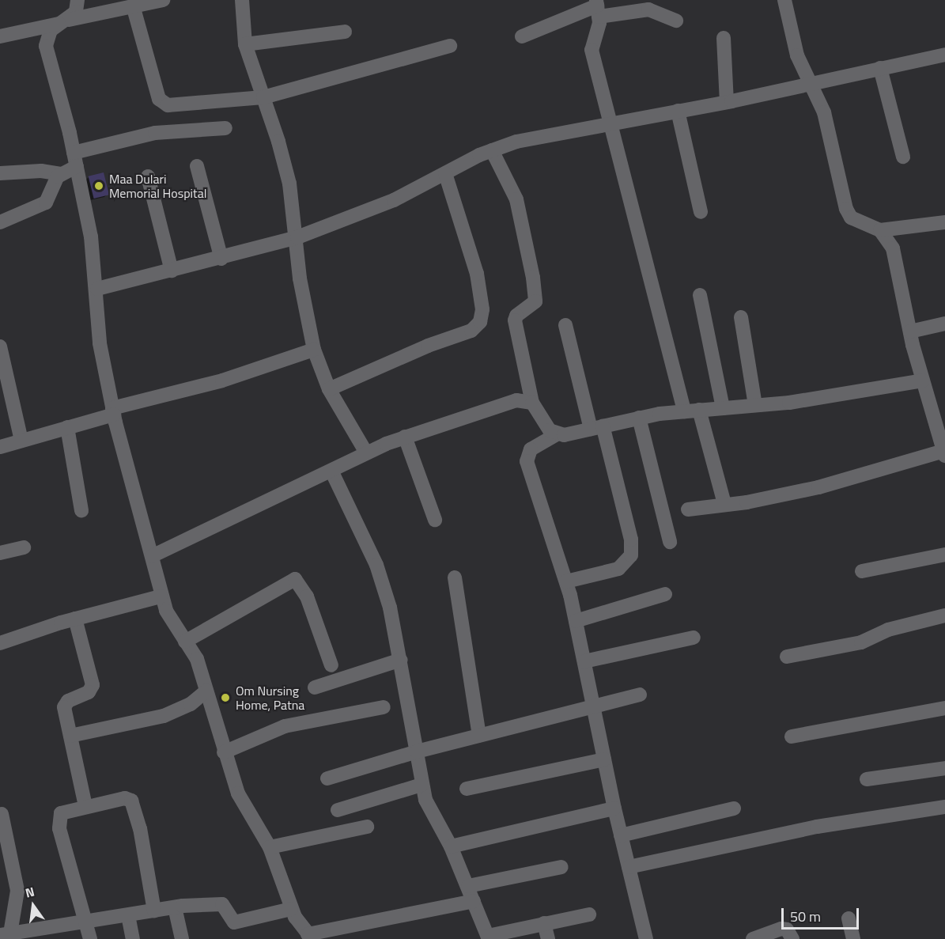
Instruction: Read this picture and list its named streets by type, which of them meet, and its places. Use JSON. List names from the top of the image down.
{
  "places": ["Maa Dulari Memorial Hospital", "Om Nursing Home, Patna"],
  "scale_bar": "50 m",
  "north": "top"
}
